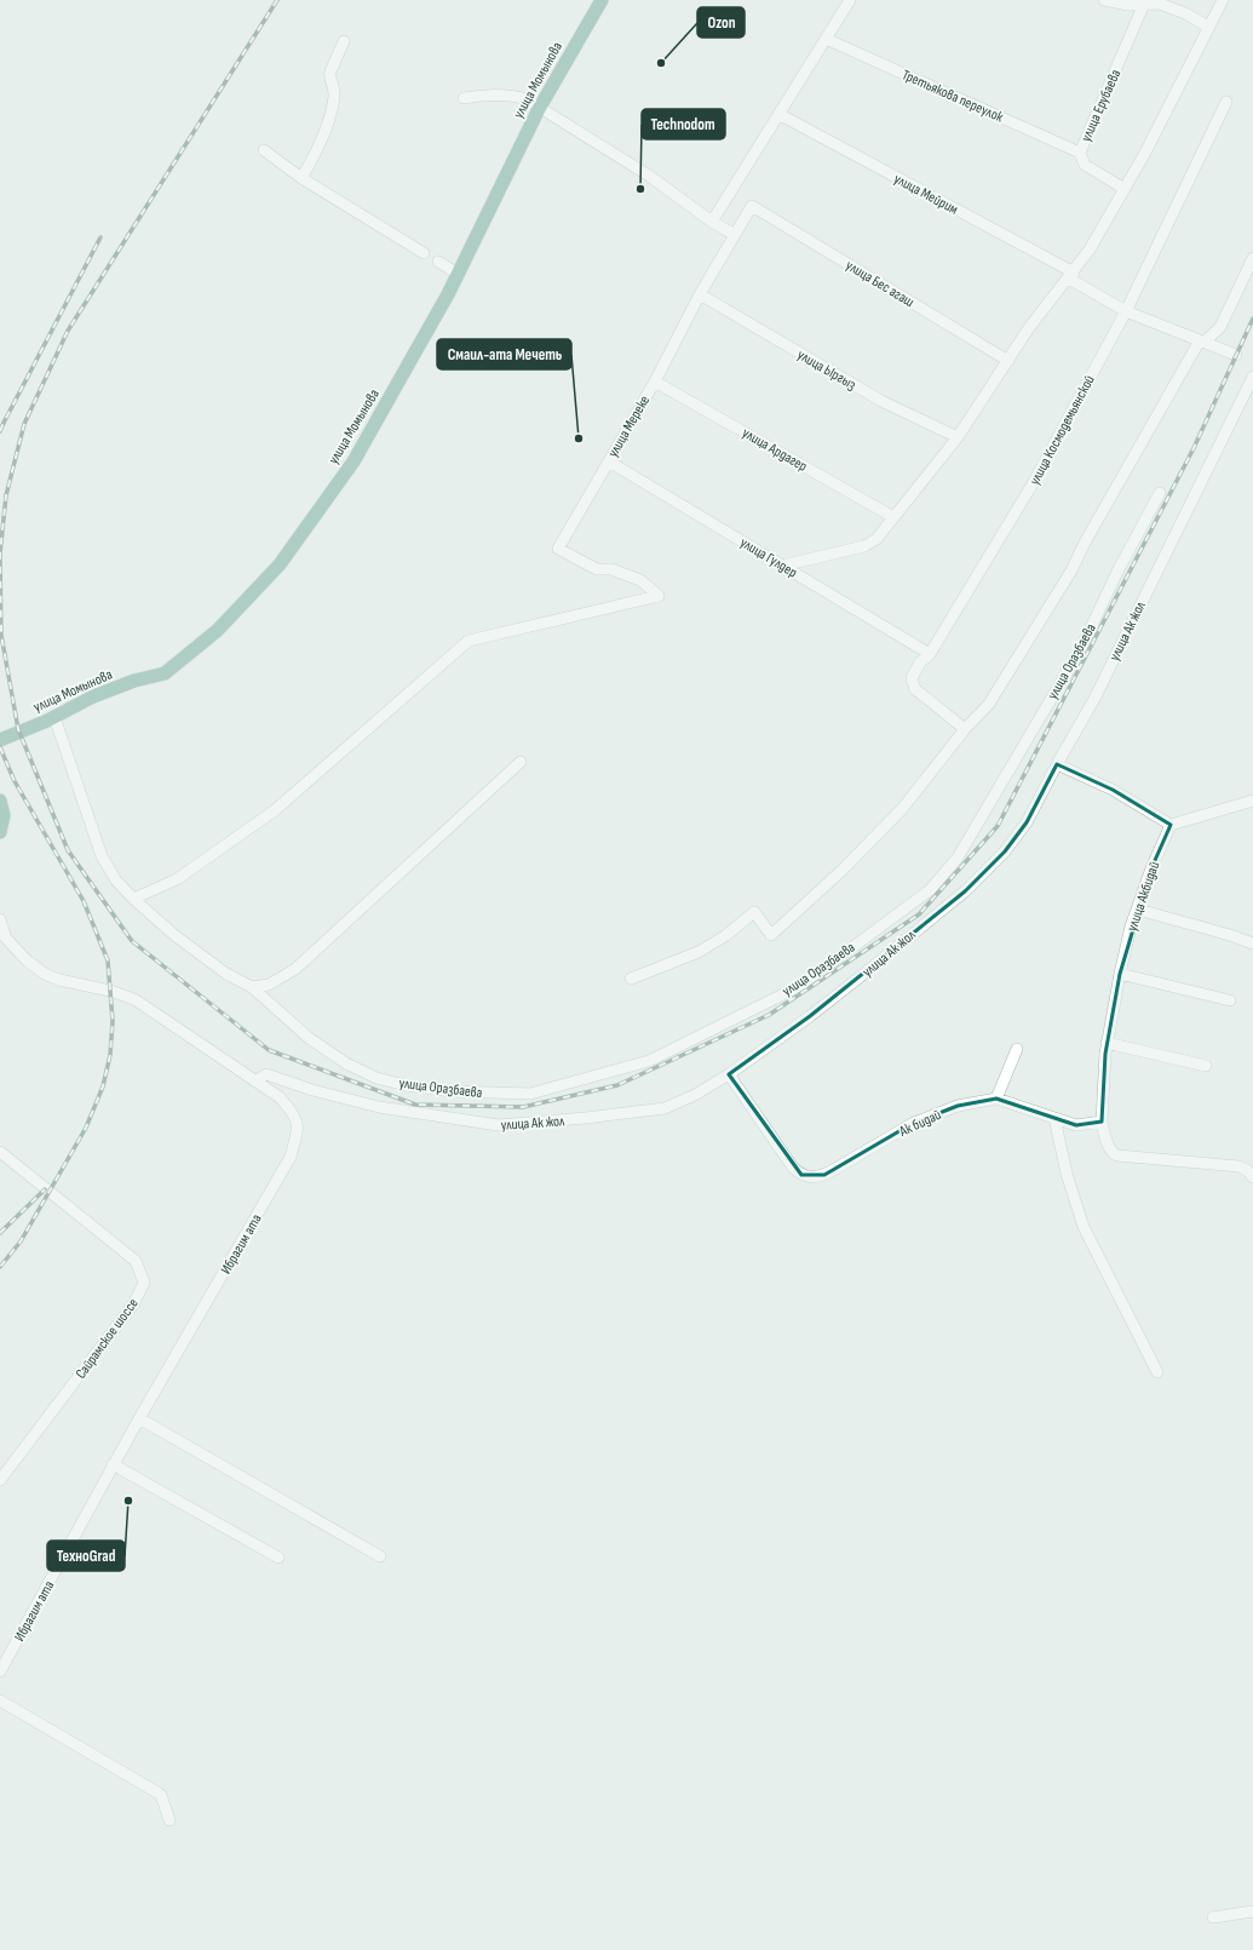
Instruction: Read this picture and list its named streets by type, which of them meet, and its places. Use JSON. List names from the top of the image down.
{
  "streets": {
    "main road": ["улица Момынова"],
    "street": [
      "Третьякова переулок",
      "улица Ерубаева",
      "улица Мейрим",
      "улица Бес агаш",
      "улица Ыргыз",
      "улица Мереке",
      "улица Космодемьянской",
      "улица Ардагер",
      "улица Гулдер",
      "улица Ак жол",
      "улица Оразбаева",
      "улица Акбидай",
      "Ак бидай",
      "Ибрагим ата",
      "Сайрамское шоссе"
    ]
  },
  "crossings": [
    ["улица Момынова", "улица Оразбаева"],
    ["Третьякова переулок", "улица Ерубаева"],
    ["улица Мейрим", "улица Космодемьянской"],
    ["улица Бес агаш", "улица Мереке"],
    ["улица Ыргыз", "улица Мереке"],
    ["улица Мереке", "улица Ардагер"],
    ["улица Мереке", "улица Гулдер"],
    ["улица Мереке", "улица Оразбаева"],
    ["улица Космодемьянской", "улица Гулдер"],
    ["улица Ак жол", "Ак бидай"],
    ["улица Ак жол", "Ибрагим ата"]
  ],
  "places": [
    "Ozon",
    "Technodom",
    "Смаил-ата Мечеть",
    "ТехноGrad"
  ]
}
